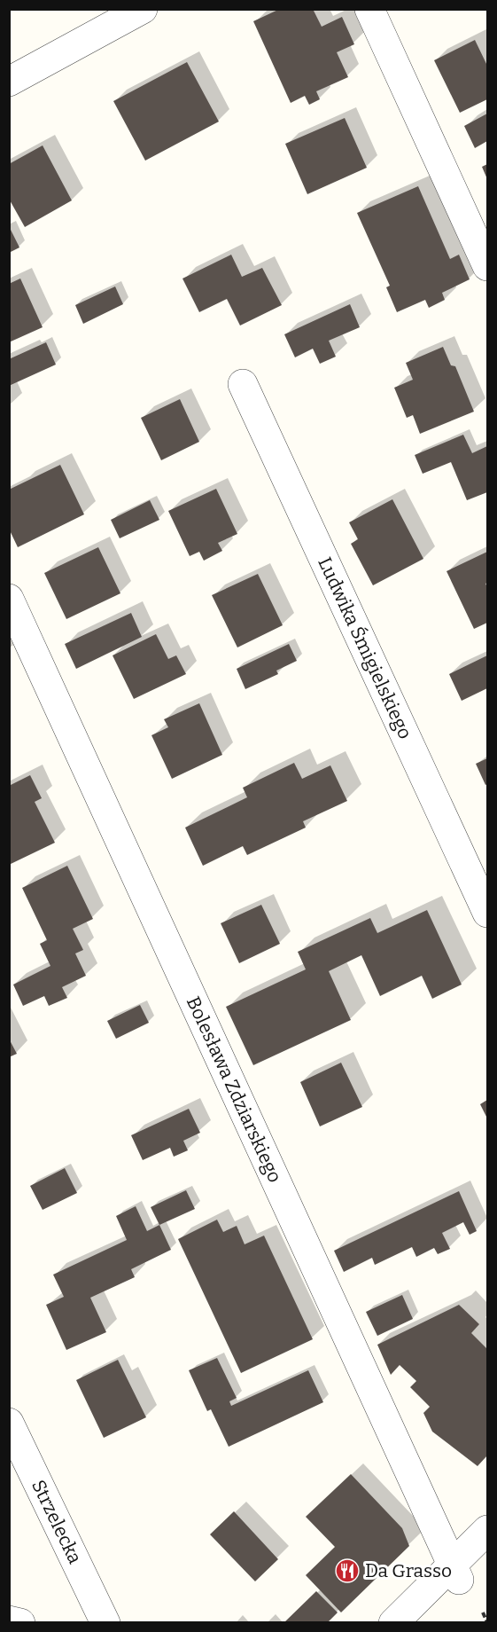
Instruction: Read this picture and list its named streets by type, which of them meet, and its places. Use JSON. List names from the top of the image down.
{
  "streets": {
    "street": ["Ludwika Śmigielskiego", "Bolesława Zdziarskiego", "Strzelecka"]
  },
  "places": {
    "restaurant": ["Da Grasso"]
  }
}
